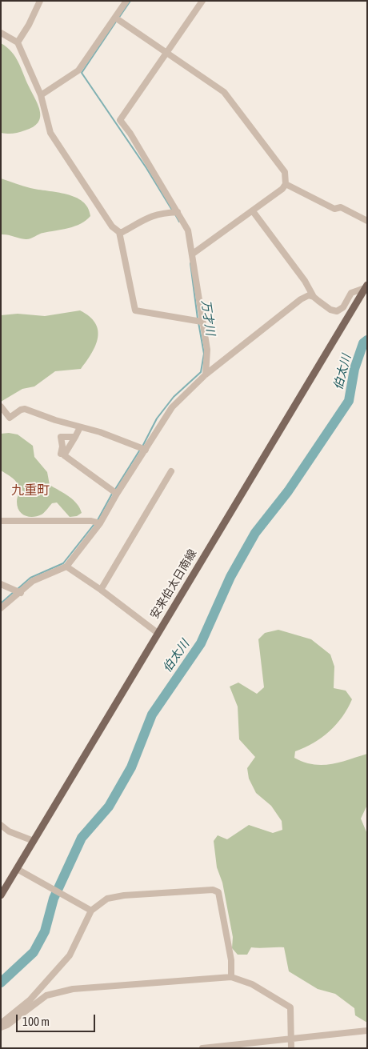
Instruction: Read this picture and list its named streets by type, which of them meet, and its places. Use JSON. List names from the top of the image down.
{
  "streets": {
    "main road": ["安来伯太日南線"]
  },
  "districts": ["九重町"],
  "water": ["万才川", "伯太川"],
  "scale_bar": "100 m"
}
